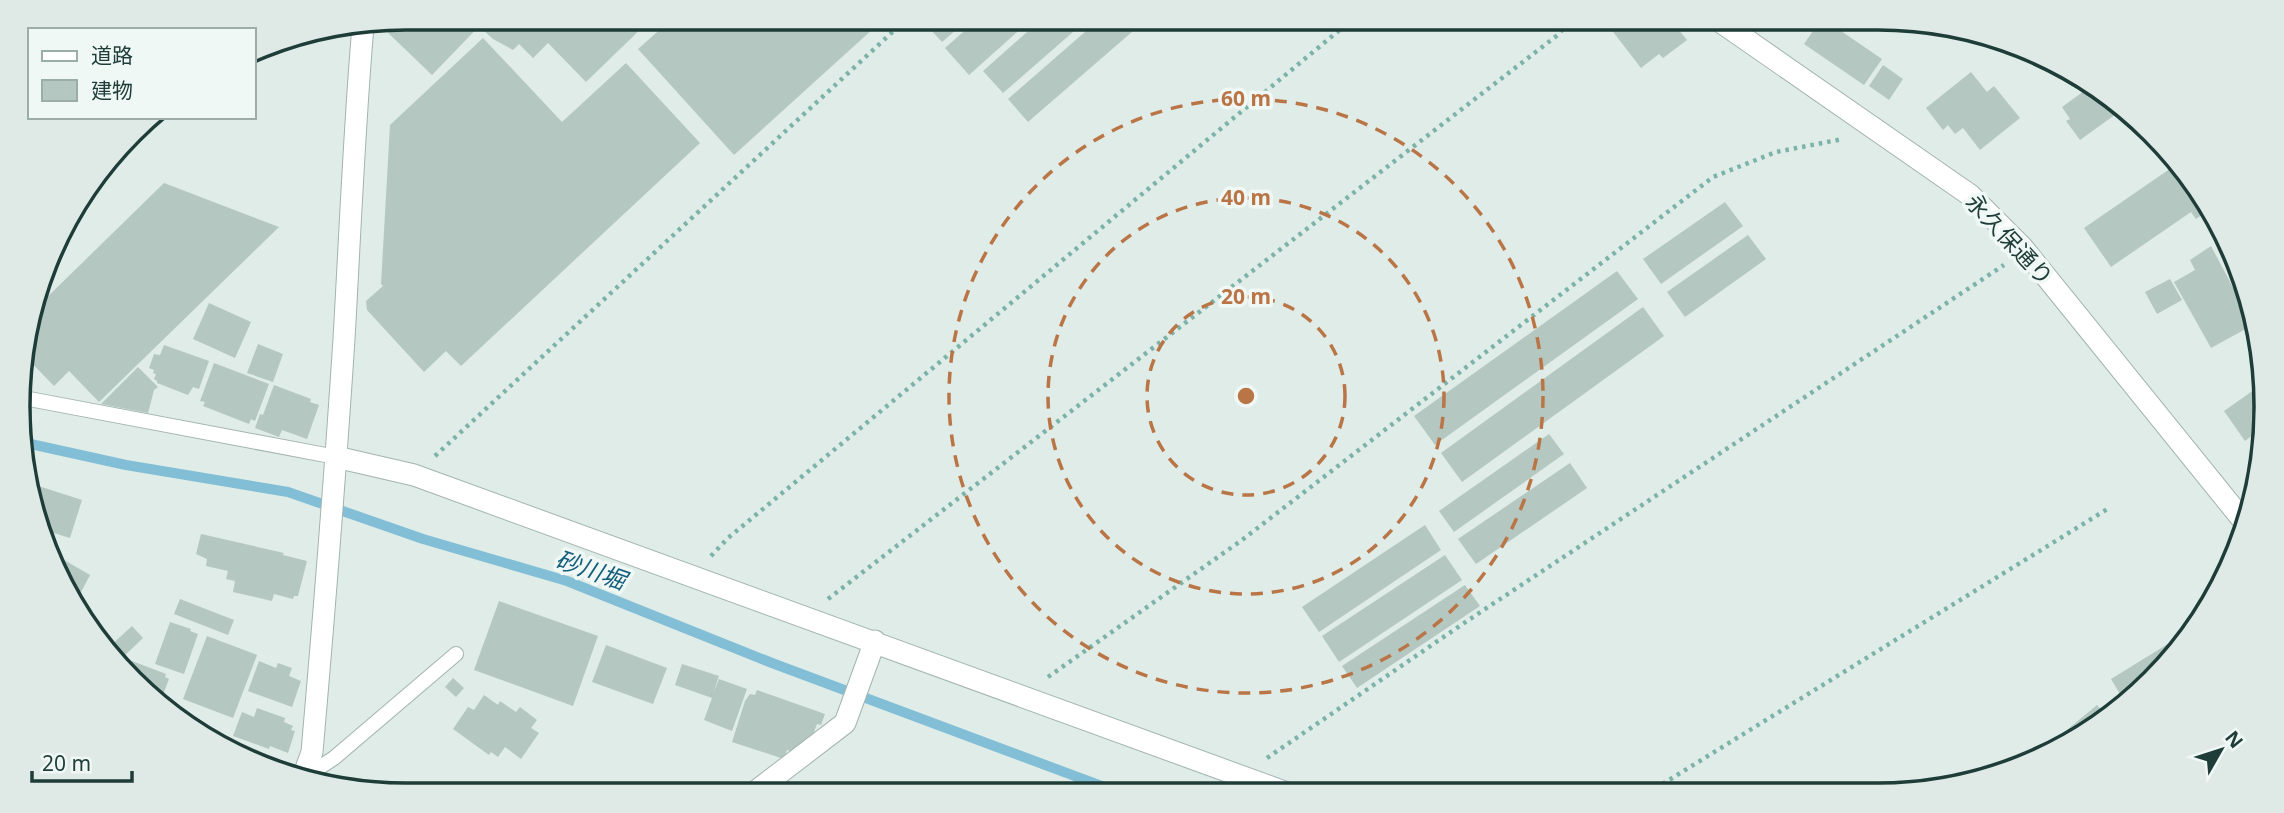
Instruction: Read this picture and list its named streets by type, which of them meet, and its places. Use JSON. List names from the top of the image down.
{
  "streets": {
    "street": ["永久保通り"]
  },
  "water": ["砂川堀"],
  "legend": ["道路", "建物"],
  "scale_bar": "20 m",
  "north": "top right",
  "rings": ["60 m", "40 m", "20 m"]
}
